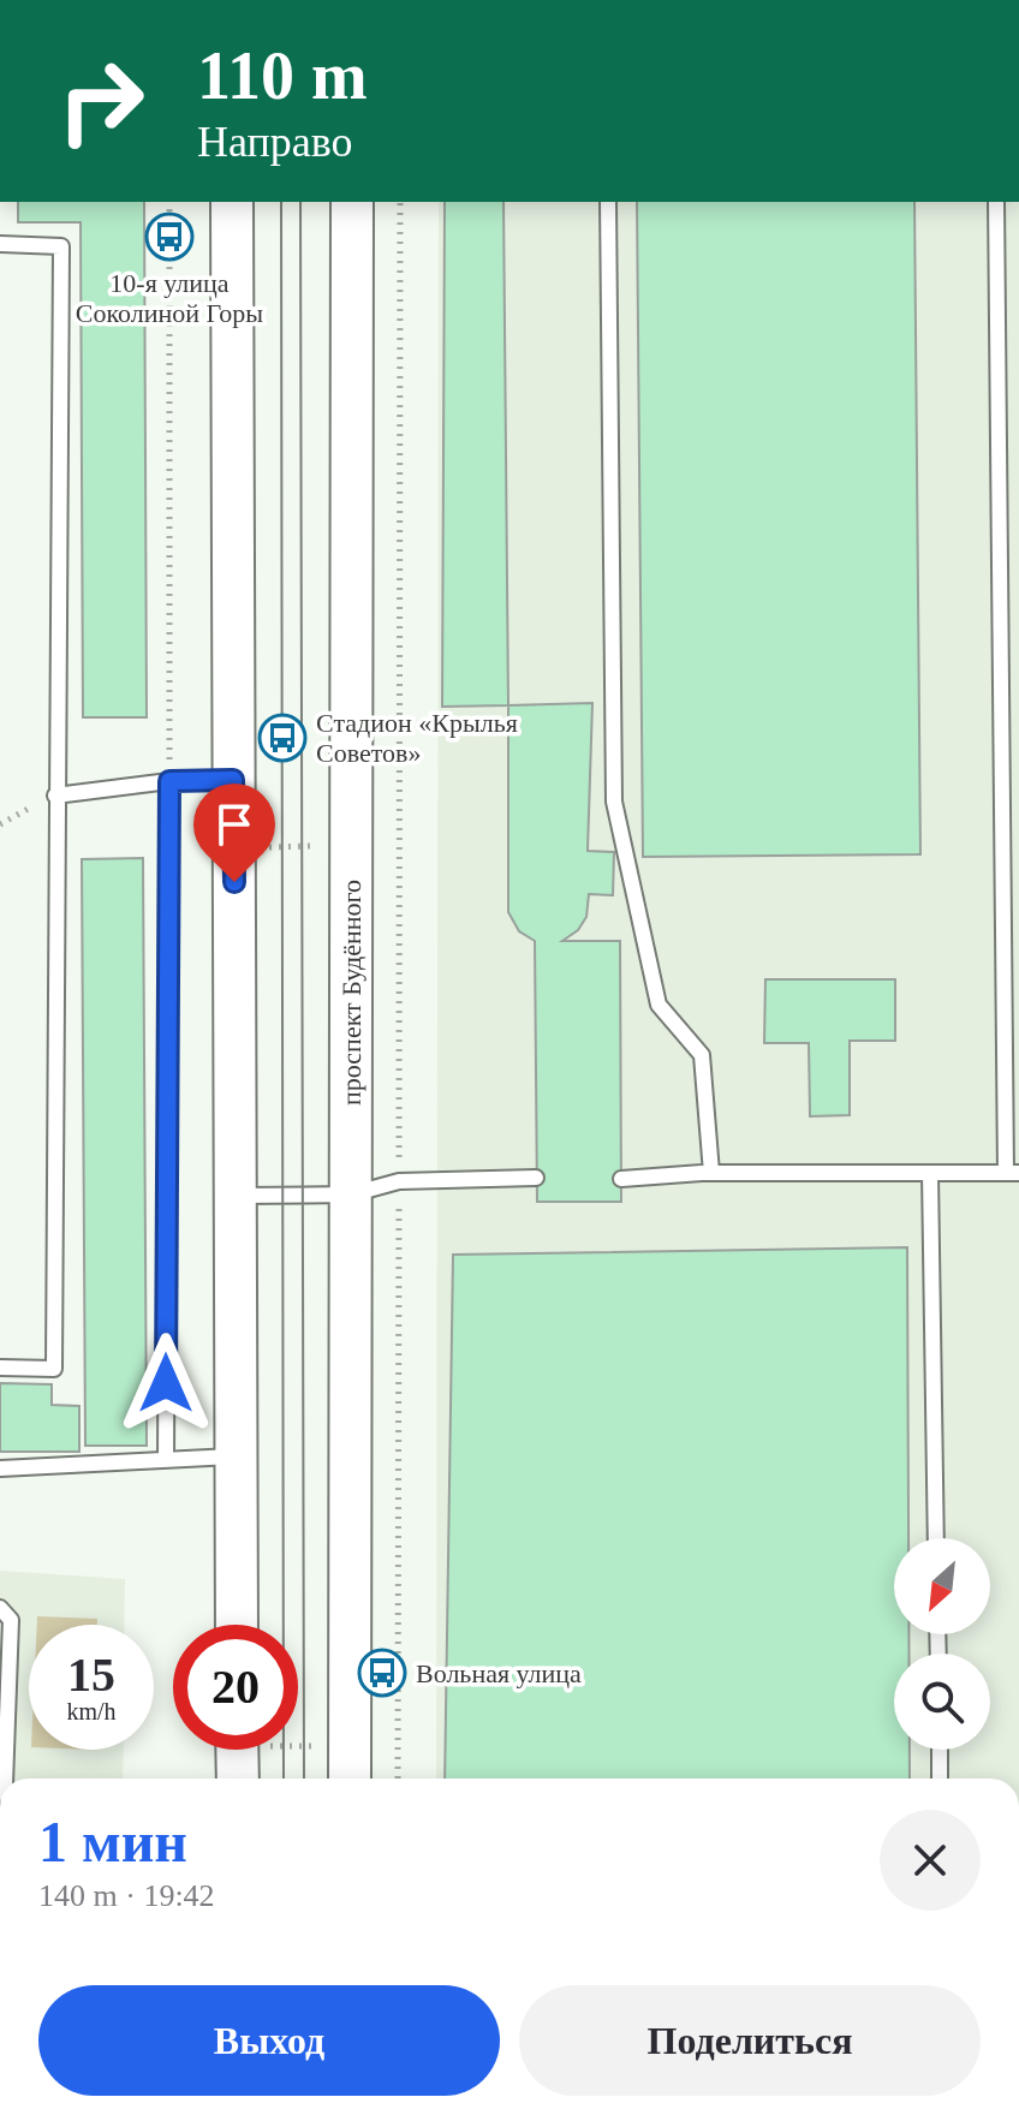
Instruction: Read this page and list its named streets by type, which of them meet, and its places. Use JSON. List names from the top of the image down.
{
  "streets": {
    "main road": ["проспект Будённого"]
  },
  "places": {
    "bus stop": ["10-я улица Соколиной Горы", "Стадион «Крылья Советов»", "Вольная улица"]
  },
  "north": "bottom left",
  "page": {
    "turn": ["110 m", "Направо"],
    "speed": "15 km/h",
    "limit": "20",
    "heading": ["1 мин", "140 m · 19:42"],
    "buttons": ["Выход", "Поделиться"]
  }
}
